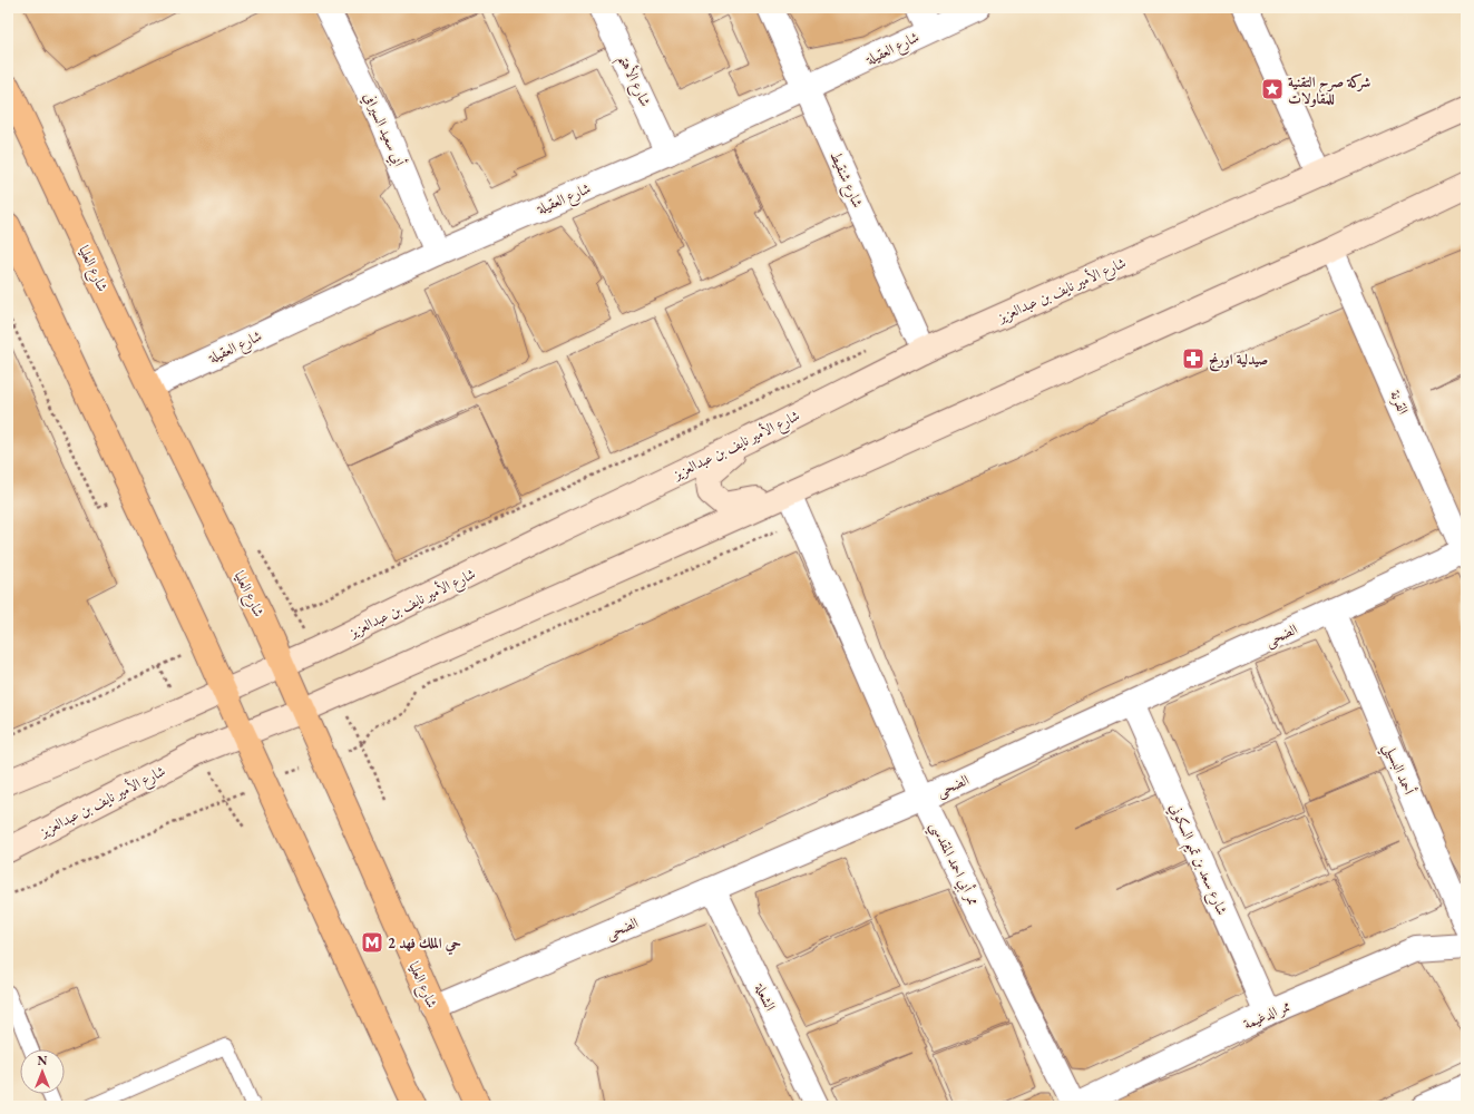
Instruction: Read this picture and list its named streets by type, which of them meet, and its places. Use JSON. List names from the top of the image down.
{
  "streets": {
    "main road": ["شارع العليا"],
    "street": [
      "شارع العقيلة",
      "شارع الأهتم",
      "أبي سعيد السيرافي",
      "شارع شنقيط",
      "شارع الأمير نايف بن عبدالعزيز",
      "القرنة",
      "الضحى",
      "أحمد البسيلي",
      "شارع سعد بن تميم السكوني",
      "ممر أبي احمد المقدسي",
      "الشعلة",
      "ممر الدغيمة"
    ]
  },
  "crossings": [
    ["شارع العقيلة", "شارع الأهتم"],
    ["شارع العقيلة", "أبي سعيد السيرافي"],
    ["شارع العقيلة", "شارع شنقيط"],
    ["شارع العقيلة", "شارع العليا"],
    ["شارع شنقيط", "شارع الأمير نايف بن عبدالعزيز"],
    ["شارع العليا", "شارع الأمير نايف بن عبدالعزيز"],
    ["شارع العليا", "الضحى"],
    ["شارع الأمير نايف بن عبدالعزيز", "القرنة"],
    ["شارع الأمير نايف بن عبدالعزيز", "ممر أبي احمد المقدسي"],
    ["القرنة", "الضحى"],
    ["الضحى", "أحمد البسيلي"],
    ["الضحى", "شارع سعد بن تميم السكوني"],
    ["الضحى", "ممر أبي احمد المقدسي"],
    ["الضحى", "الشعلة"],
    ["شارع سعد بن تميم السكوني", "ممر الدغيمة"],
    ["ممر أبي احمد المقدسي", "ممر الدغيمة"]
  ],
  "places": {
    "place": ["شركة صرح التقنية للمقاولات"],
    "pharmacy": ["صيدلية اورنج"],
    "metro station": ["حي الملك فهد 2"]
  },
  "north": "top"
}
